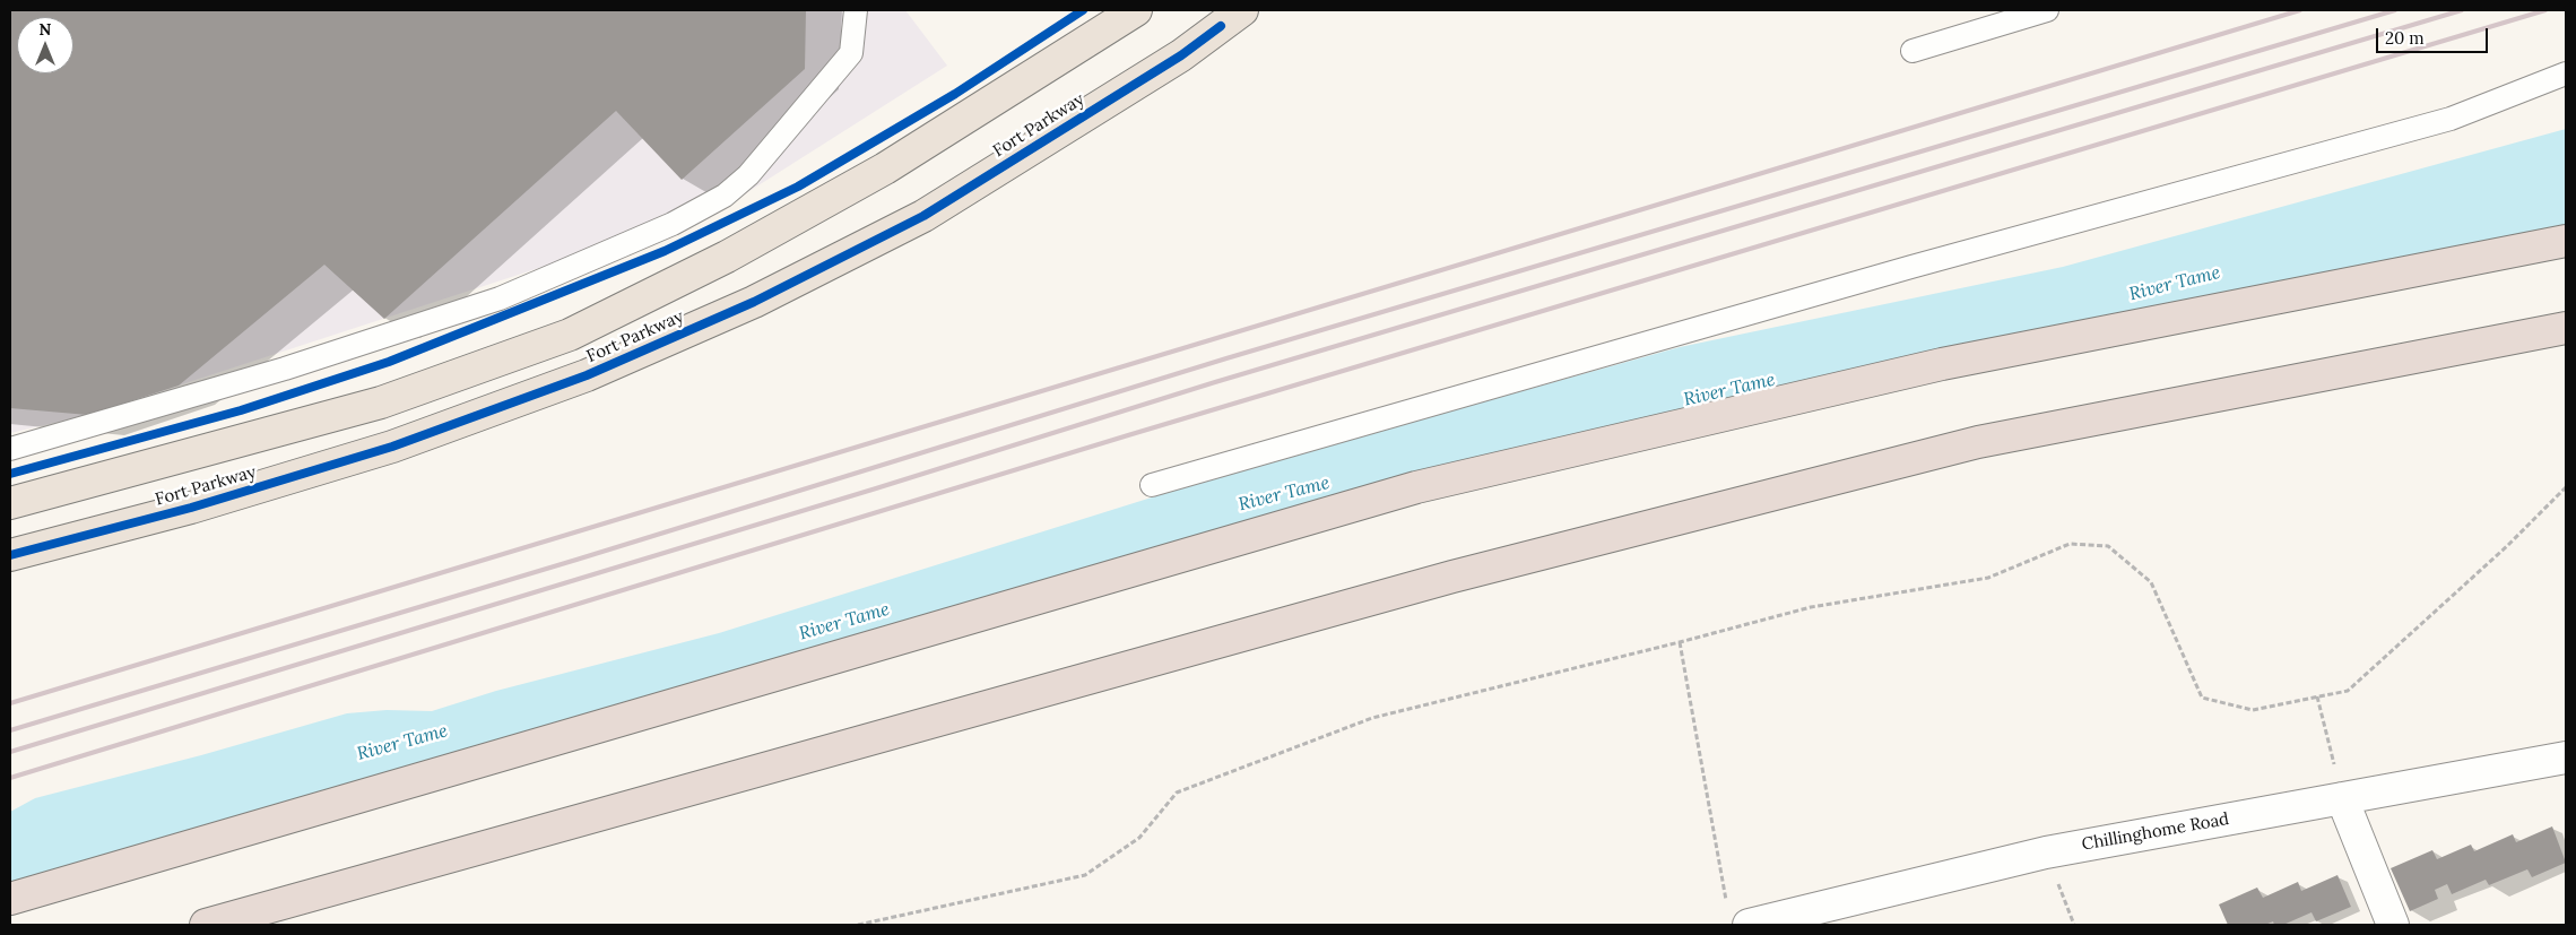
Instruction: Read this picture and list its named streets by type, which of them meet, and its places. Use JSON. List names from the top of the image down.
{
  "streets": {
    "main road": ["Fort Parkway"],
    "street": ["Chillinghome Road"]
  },
  "water": ["River Tame"],
  "scale_bar": "20 m",
  "north": "top"
}
